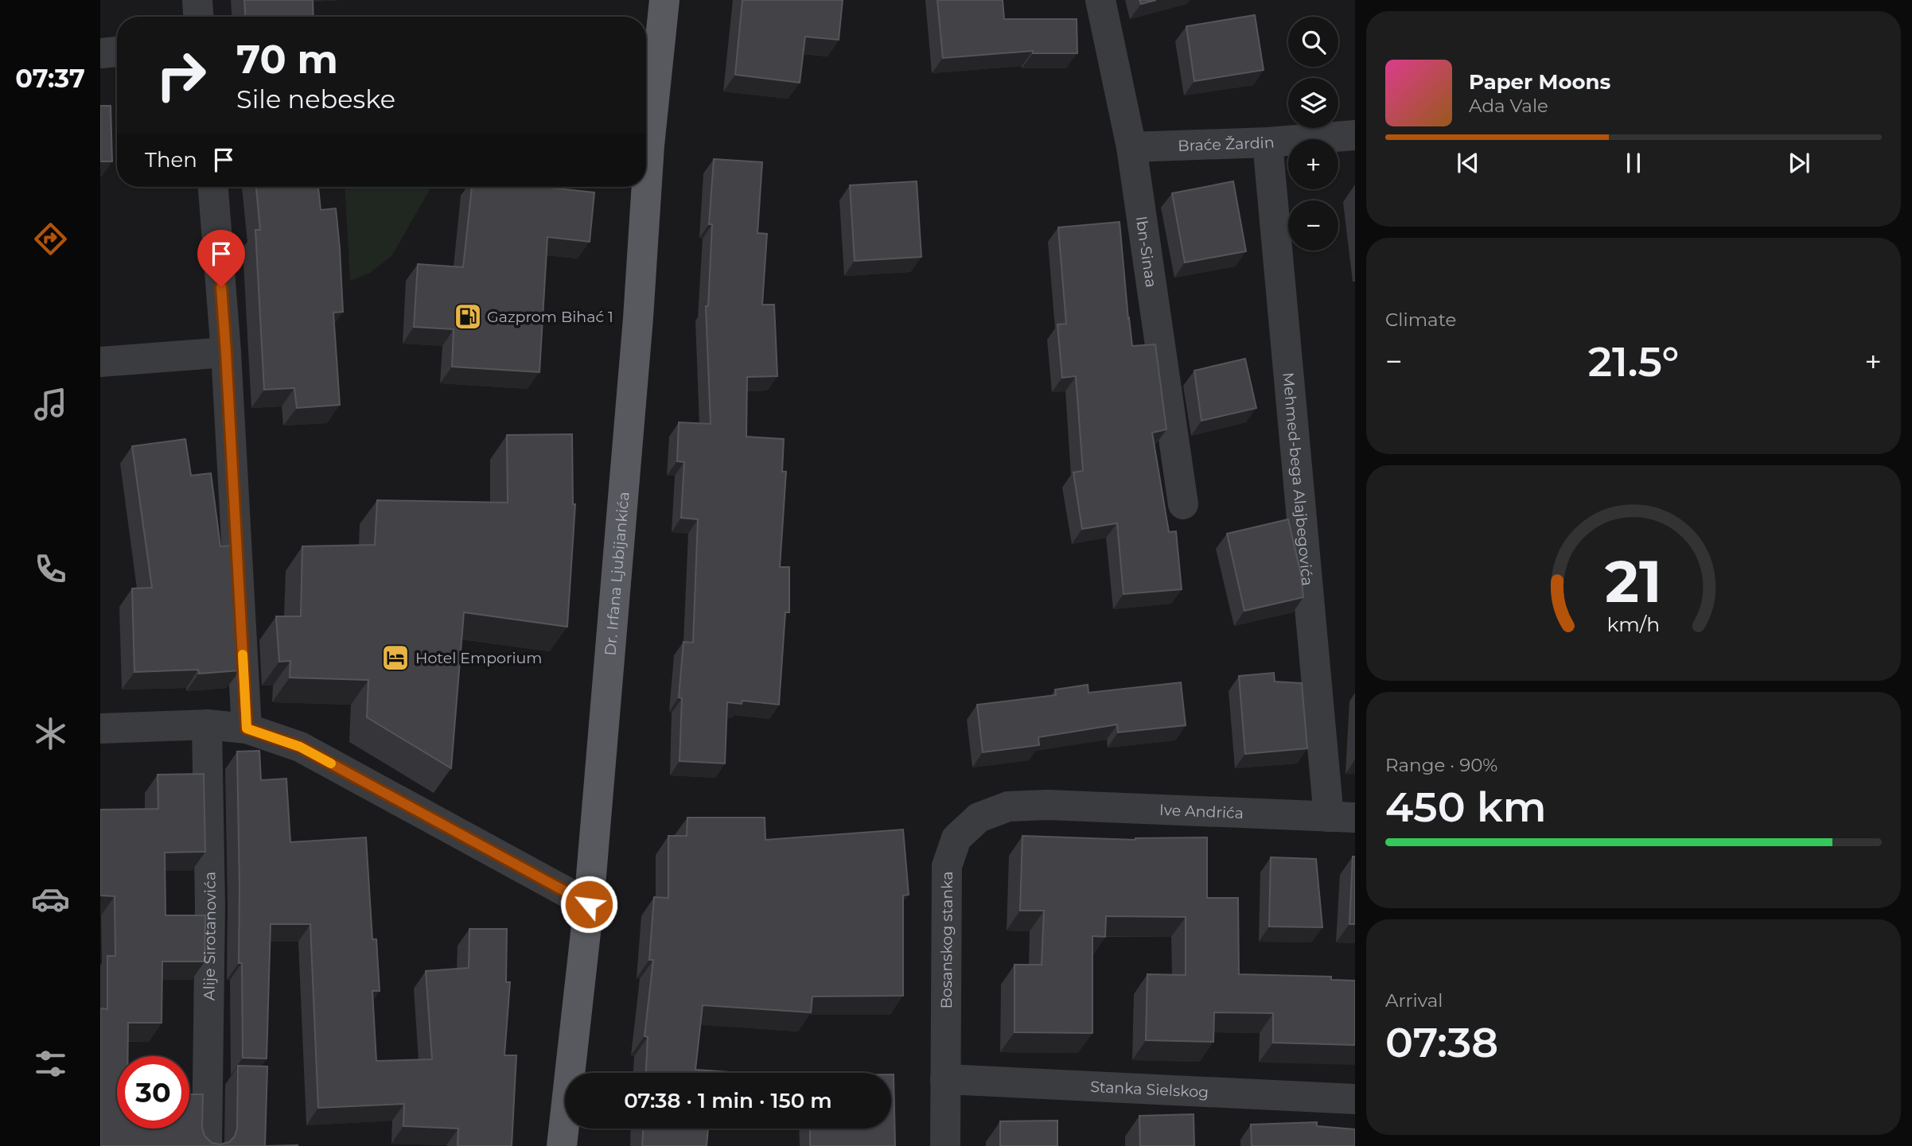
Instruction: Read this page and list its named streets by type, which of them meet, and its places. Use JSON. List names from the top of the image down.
{
  "streets": {
    "main road": ["Dr. Irfana Ljubijankića"],
    "street": [
      "Braće Žardin",
      "Ibn-Sinaa",
      "Mehmed-bega Alajbegovića",
      "Ive Andrića",
      "Alije Sirotanovića",
      "Bosanskog stanka",
      "Stanka Sielskog"
    ]
  },
  "crossings": [
    ["Braće Žardin", "Ibn-Sinaa"],
    ["Braće Žardin", "Mehmed-bega Alajbegovića"],
    ["Mehmed-bega Alajbegovića", "Ive Andrića"],
    ["Ive Andrića", "Bosanskog stanka"],
    ["Bosanskog stanka", "Stanka Sielskog"]
  ],
  "places": {
    "fuel station": ["Gazprom Bihać 1"],
    "hotel": ["Hotel Emporium"]
  },
  "page": {
    "tabs": "07:37",
    "map_buttons": ["+", "−"],
    "turn": ["70 m", "Sile nebeske"],
    "song": ["Paper Moons", "Ada Vale"],
    "then": "Then",
    "tile": [
      "Climate",
      ["Range · 90%", "450 km"],
      ["Arrival", "07:38"]
    ],
    "heat": ["−", "21.5°", "+"],
    "limit": "30",
    "trip": "07:38 · 1 min · 150 m",
    "gauge": ["21", "km/h"]
  }
}
